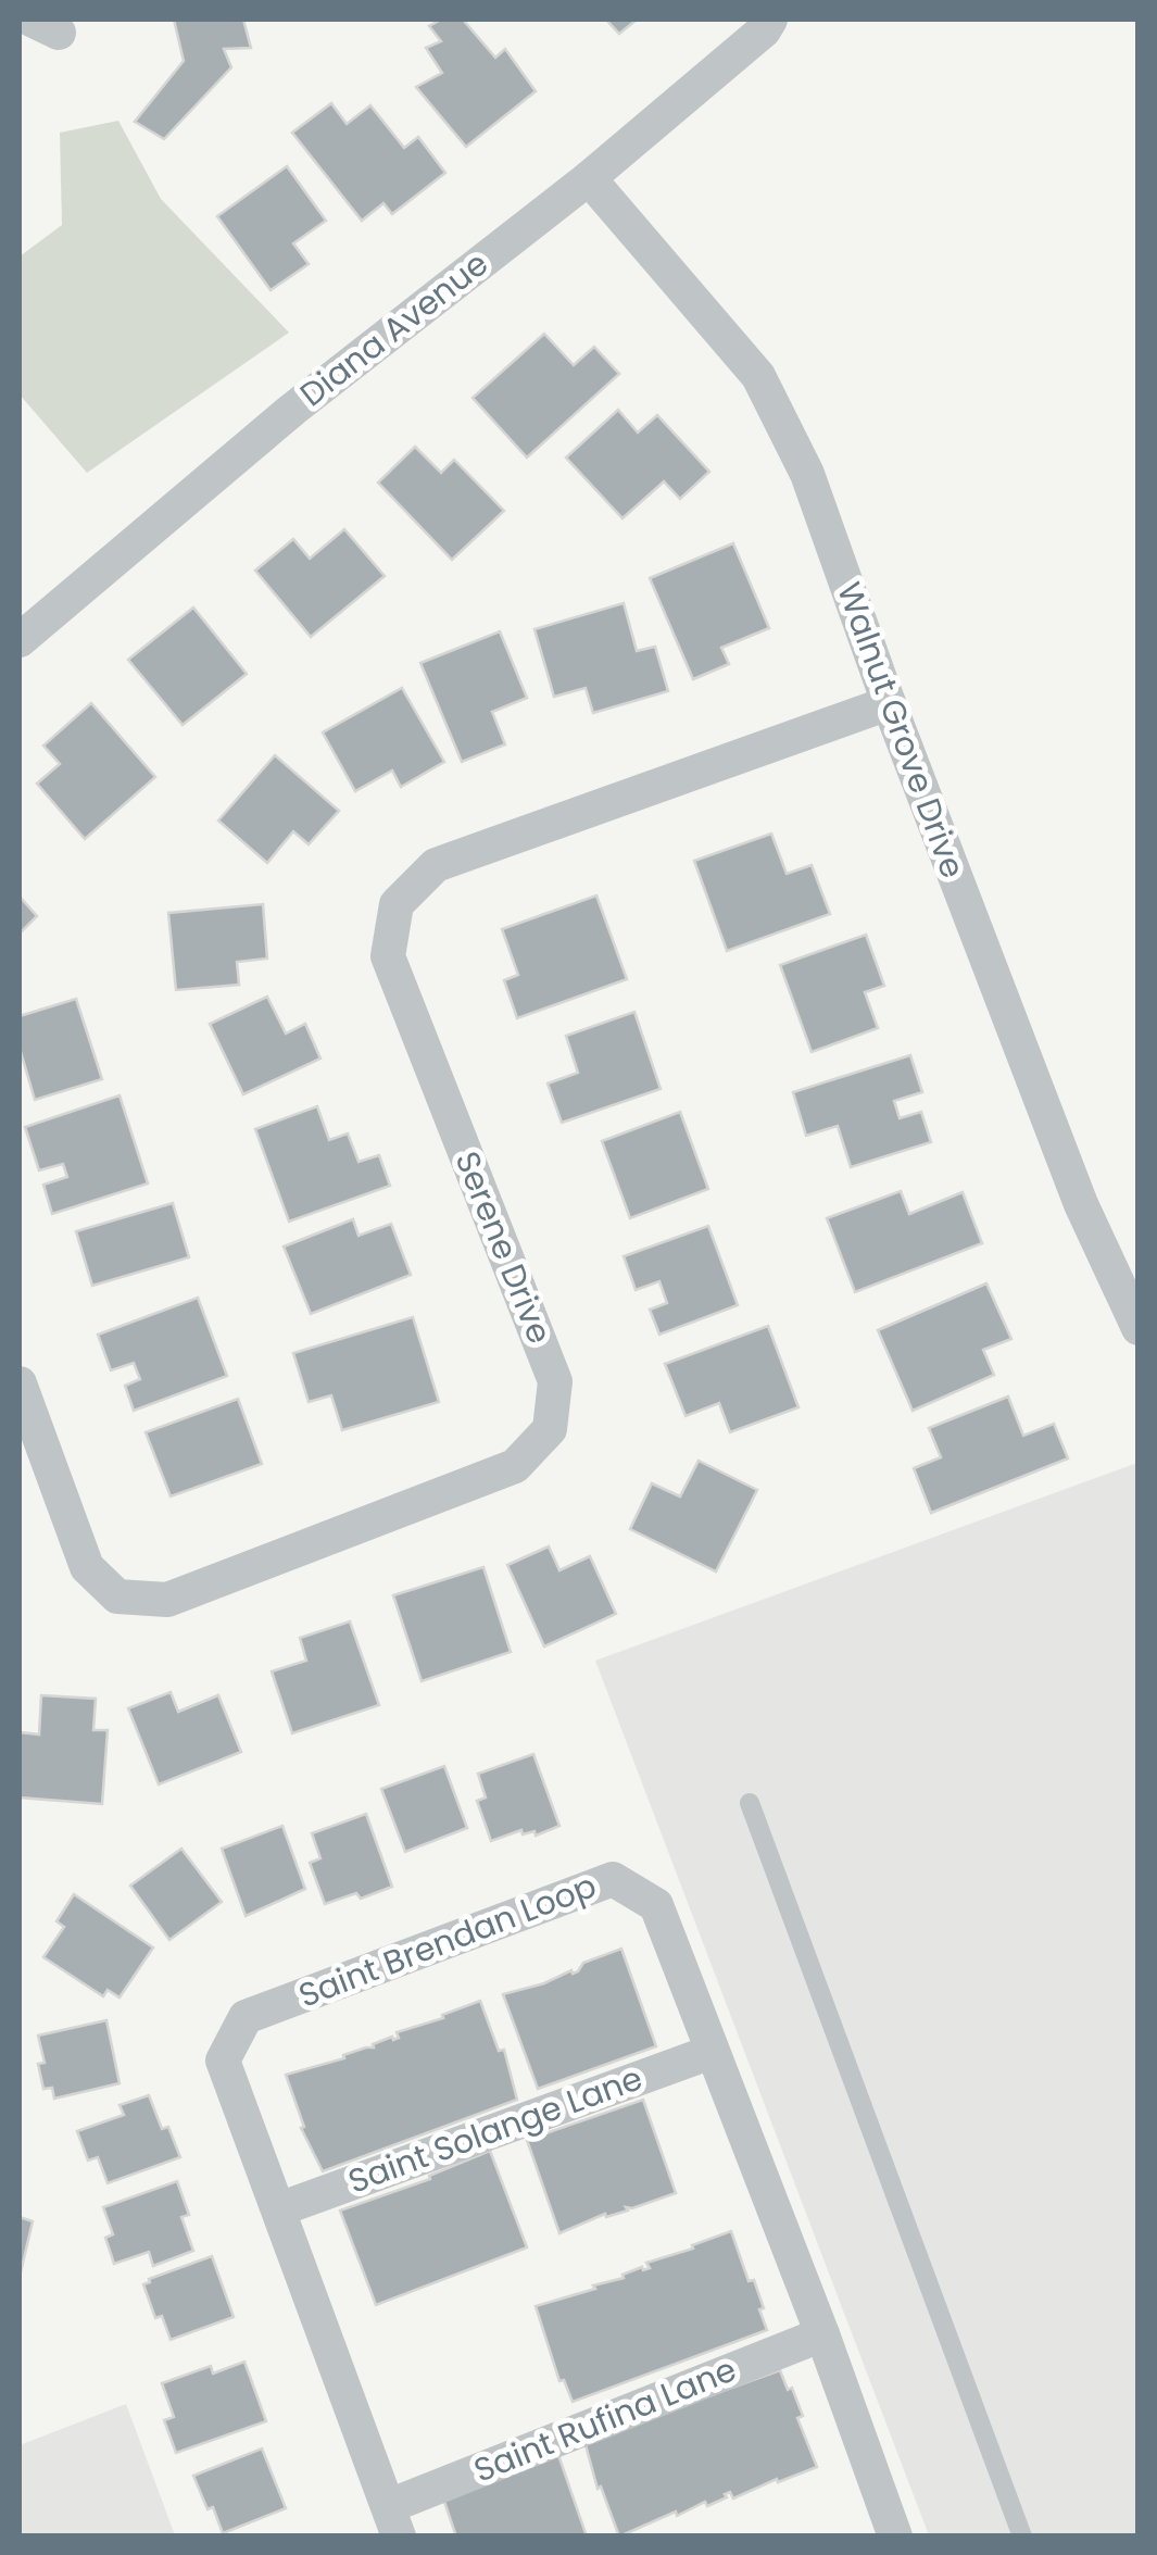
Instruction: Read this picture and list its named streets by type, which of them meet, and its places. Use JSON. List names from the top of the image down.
{
  "streets": {
    "street": [
      "Diana Avenue",
      "Walnut Grove Drive",
      "Serene Drive",
      "Saint Brendan Loop",
      "Saint Solange Lane",
      "Saint Rufina Lane"
    ]
  },
  "crossings": [
    ["Diana Avenue", "Walnut Grove Drive"],
    ["Walnut Grove Drive", "Serene Drive"],
    ["Saint Brendan Loop", "Saint Solange Lane"],
    ["Saint Brendan Loop", "Saint Rufina Lane"]
  ]
}
